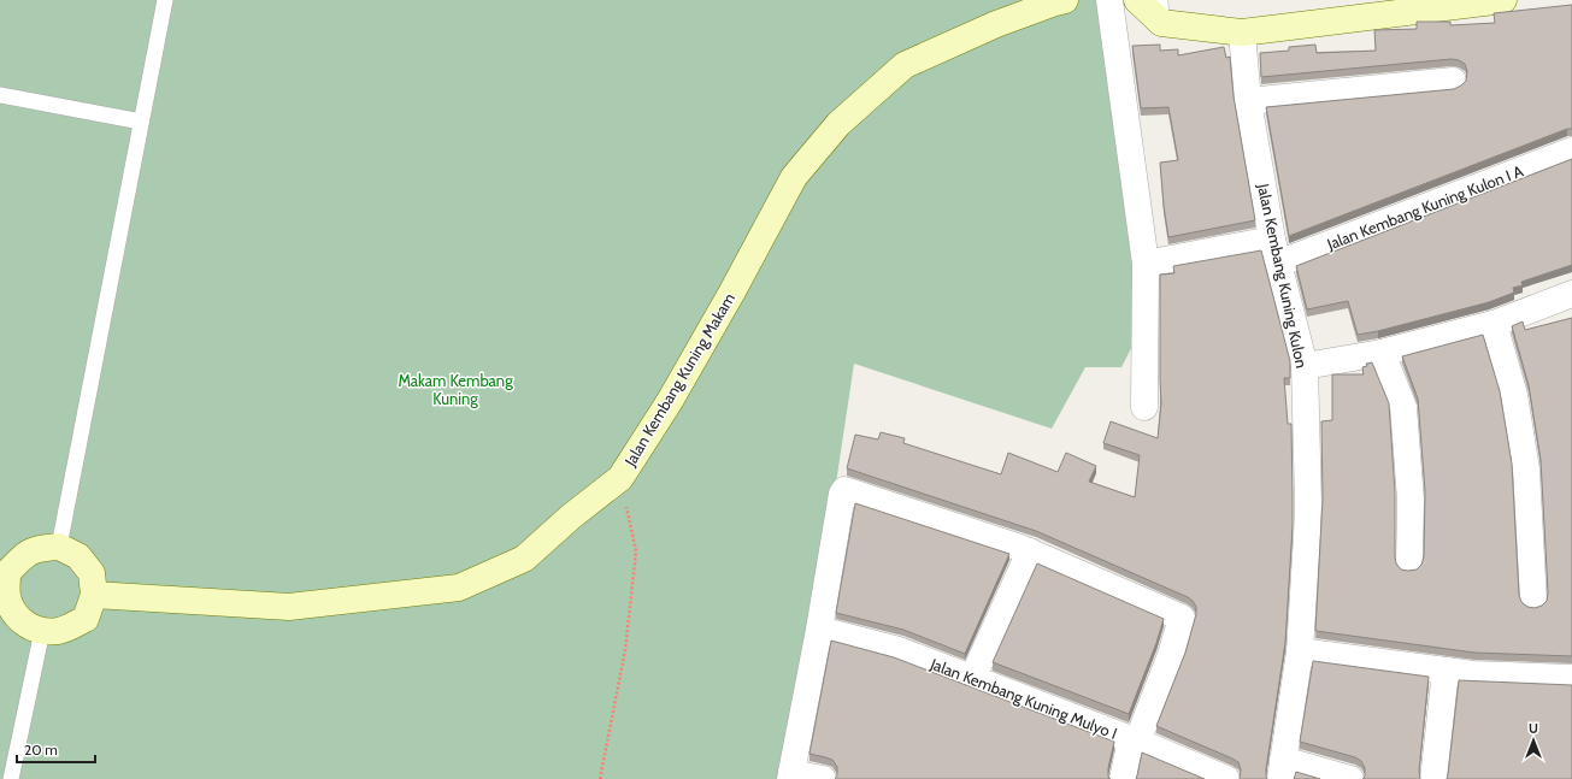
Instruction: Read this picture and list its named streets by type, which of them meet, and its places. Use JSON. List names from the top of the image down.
{
  "streets": {
    "street": [
      "Jalan Kembang Kuning Kulon I A",
      "Jalan Kembang Kuning Kulon",
      "Jalan Kembang Kuning Makam",
      "Jalan Kembang Kuning Mulyo I"
    ]
  },
  "crossings": [
    ["Jalan Kembang Kuning Kulon I A", "Jalan Kembang Kuning Kulon"]
  ],
  "parks": ["Makam Kembang Kuning"],
  "scale_bar": "20 m",
  "north": "top"
}
